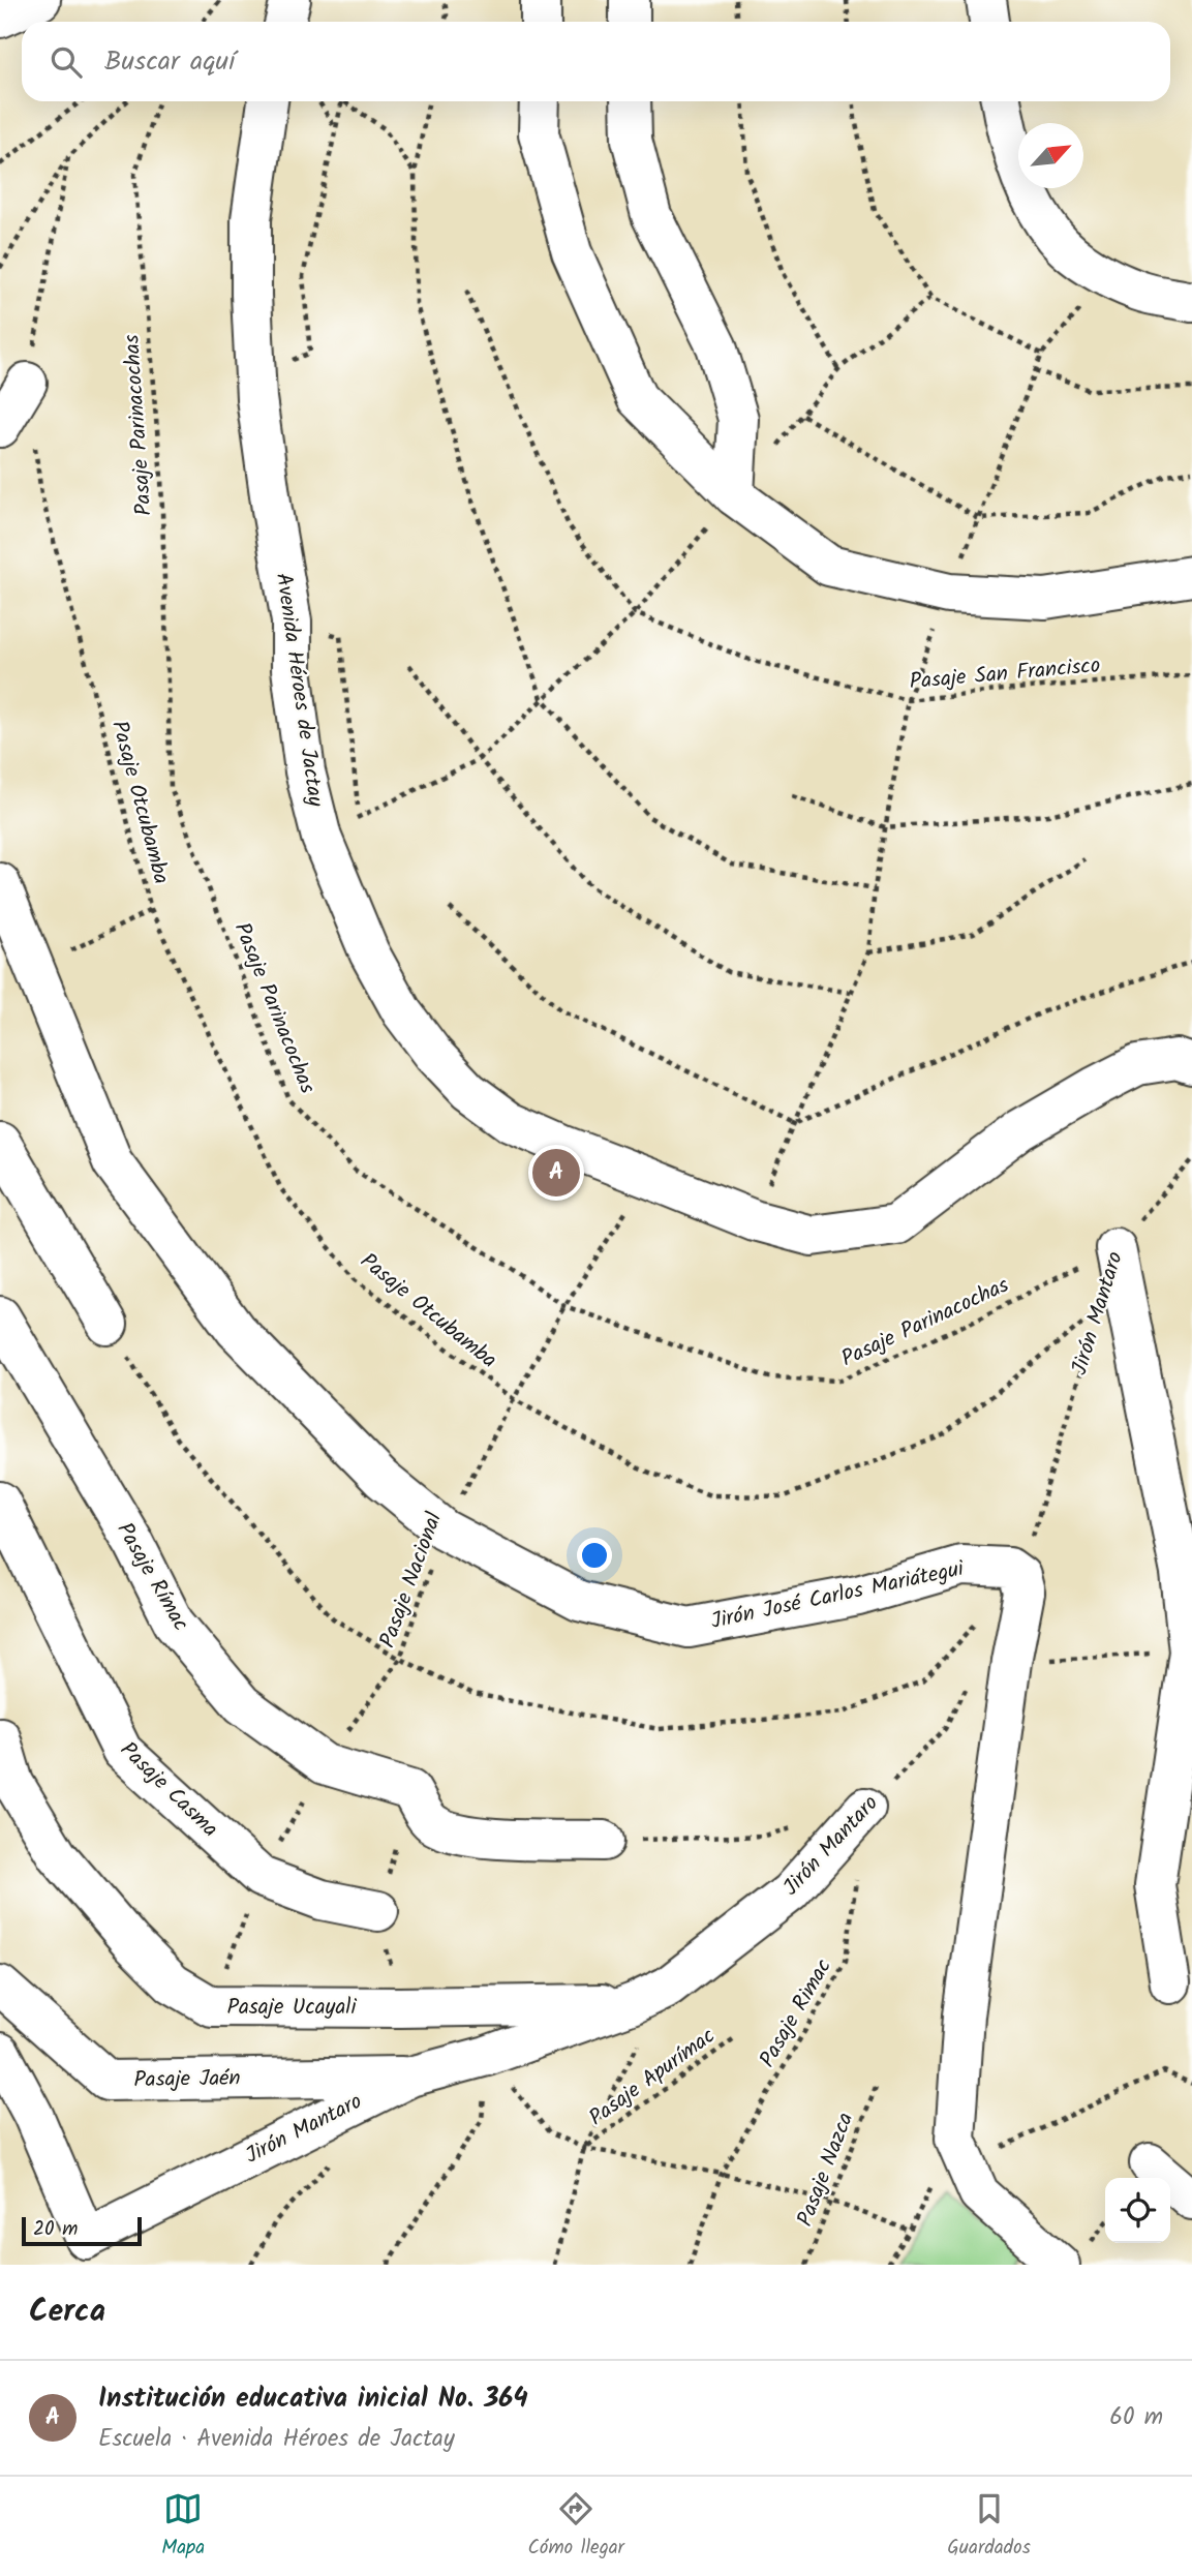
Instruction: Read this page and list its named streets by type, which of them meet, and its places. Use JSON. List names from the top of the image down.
{
  "streets": {
    "street": [
      "Avenida Héroes de Jactay",
      "Jirón Mantaro",
      "Pasaje Rímac",
      "Jirón José Carlos Mariátegui",
      "Pasaje Casma",
      "Pasaje Ucayali",
      "Pasaje Jaén"
    ],
    "path": [
      "Pasaje Parinacochas",
      "Pasaje San Francisco",
      "Pasaje Otcubamba",
      "Pasaje Nacional",
      "Pasaje Rimac",
      "Pasaje Apurímac",
      "Pasaje Nazca"
    ]
  },
  "crossings": [
    ["Pasaje Parinacochas", "Jirón Mantaro"],
    ["Pasaje Parinacochas", "Pasaje Nacional"],
    ["Avenida Héroes de Jactay", "Pasaje Nacional"],
    ["Pasaje Otcubamba", "Jirón Mantaro"],
    ["Pasaje Otcubamba", "Pasaje Nacional"],
    ["Jirón Mantaro", "Jirón José Carlos Mariátegui"],
    ["Jirón Mantaro", "Pasaje Ucayali"],
    ["Jirón Mantaro", "Pasaje Jaén"],
    ["Pasaje Rímac", "Pasaje Nacional"],
    ["Pasaje Nacional", "Jirón José Carlos Mariátegui"],
    ["Pasaje Nacional", "Pasaje Casma"],
    ["Pasaje Nacional", "Pasaje Ucayali"]
  ],
  "scale_bar": "20 m",
  "north": "top right",
  "page": {
    "search": "Buscar aquí",
    "pins": "A",
    "scale": "20 m",
    "heading": "Cerca",
    "list": [
      {
        "mark": "A",
        "name": "Institución educativa inicial No. 364",
        "note": "Escuela · Avenida Héroes de Jactay",
        "value": "60 m"
      }
    ],
    "nav": ["Mapa", "Cómo llegar", "Guardados"]
  }
}
